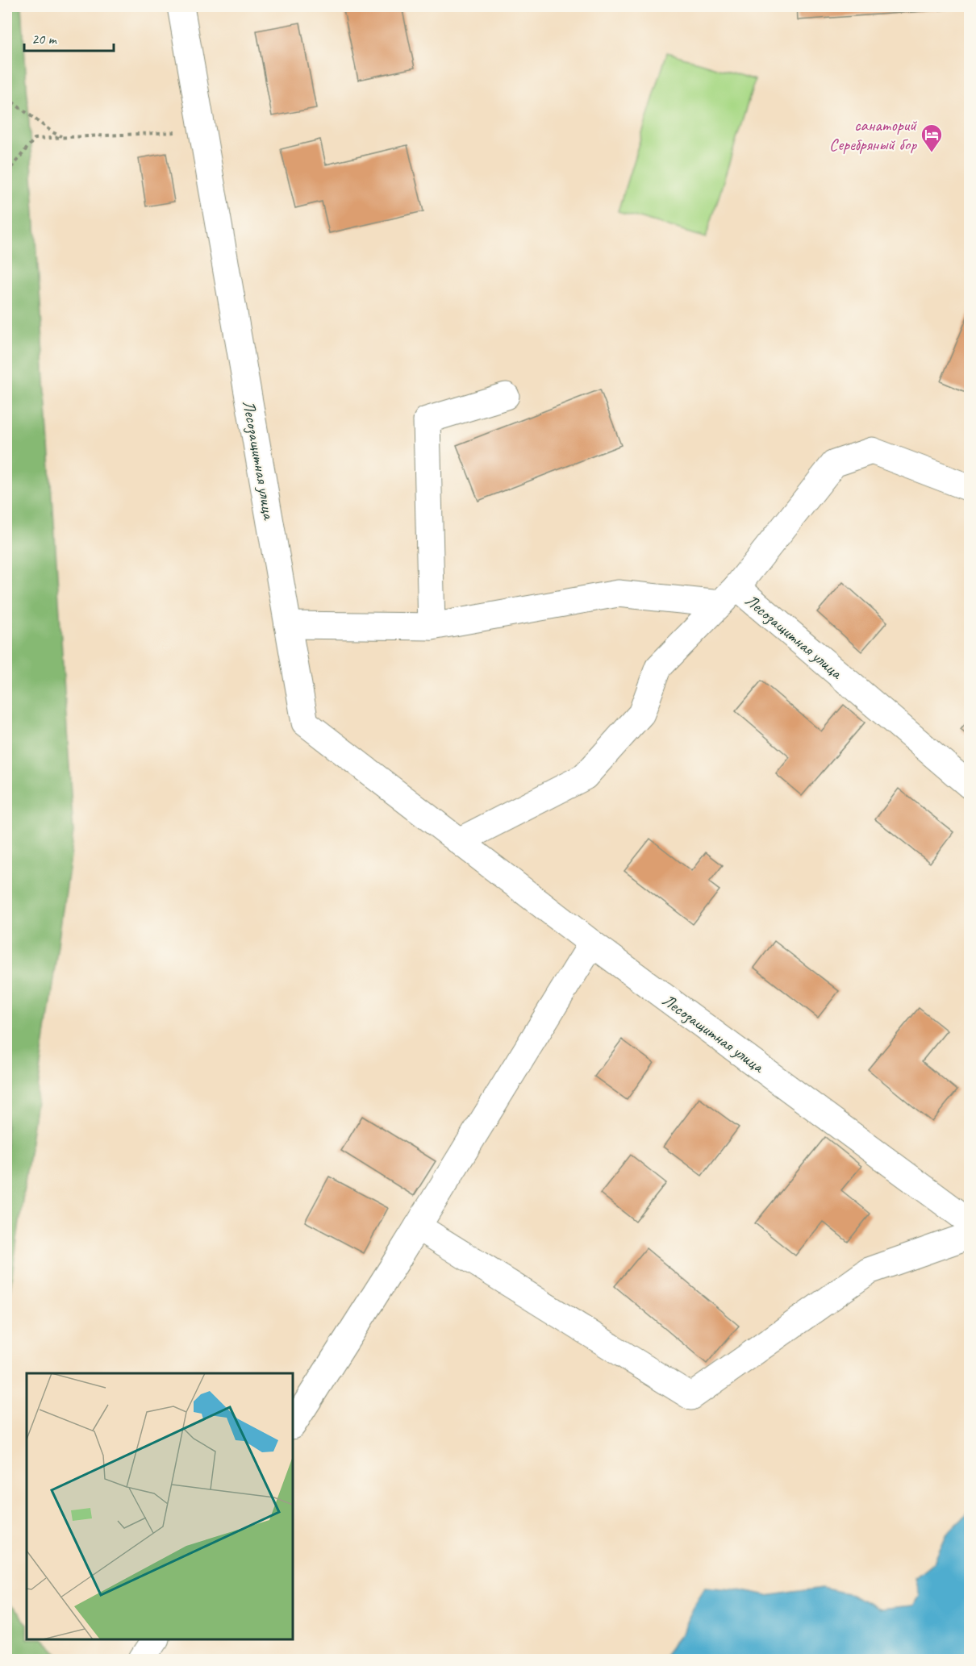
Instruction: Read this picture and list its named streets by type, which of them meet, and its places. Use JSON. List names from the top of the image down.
{
  "streets": {
    "street": ["Лесозащитная улица"]
  },
  "places": {
    "hotel": ["санаторий Серебряный бор"]
  },
  "scale_bar": "20 m"
}
